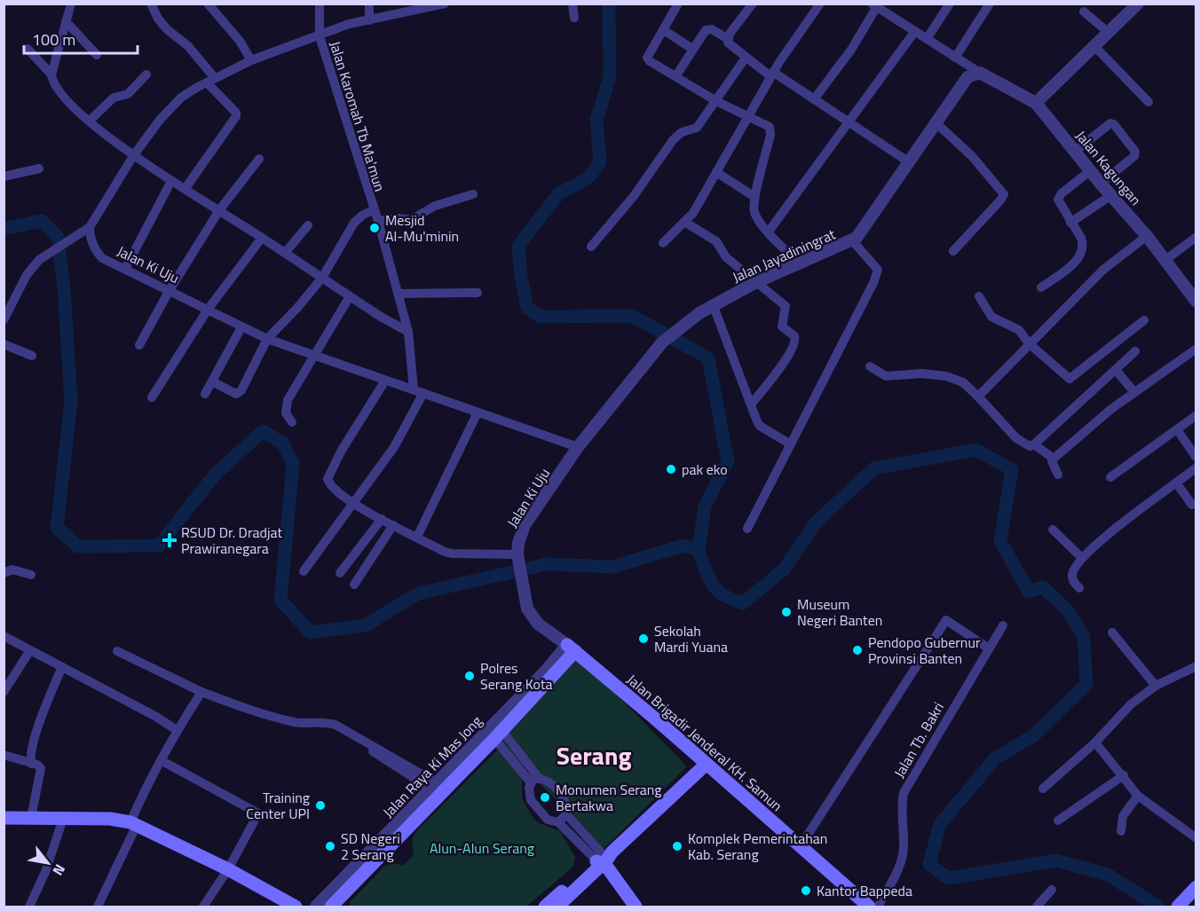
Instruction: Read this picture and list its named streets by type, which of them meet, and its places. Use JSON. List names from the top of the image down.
{
  "streets": {
    "main road": ["Jalan Brigadir Jenderal KH. Samun"],
    "street": [
      "Jalan Karomah Tb Ma'mun",
      "Jalan Kagungan",
      "Jalan Jayadiningrat",
      "Jalan Ki Uju",
      "Jalan Tb. Bakri",
      "Jalan Raya Ki Mas Jong"
    ]
  },
  "crossings": [
    ["Jalan Karomah Tb Ma'mun", "Jalan Ki Uju"],
    ["Jalan Kagungan", "Jalan Jayadiningrat"],
    ["Jalan Jayadiningrat", "Jalan Ki Uju"],
    ["Jalan Ki Uju", "Jalan Brigadir Jenderal KH. Samun"]
  ],
  "districts": ["Serang"],
  "parks": ["Alun-Alun Serang"],
  "places": {
    "other": [
      "Mesjid Al-Mu'minin",
      "pak eko",
      "Museum Negeri Banten",
      "Sekolah Mardi Yuana",
      "Pendopo Gubernur Provinsi Banten",
      "Polres Serang Kota",
      "Monumen Serang Bertakwa",
      "Training Center UPI",
      "SD Negeri 2 Serang",
      "Komplek Pemerintahan Kab. Serang",
      "Kantor Bappeda"
    ],
    "health": ["RSUD Dr. Dradjat Prawiranegara"]
  },
  "scale_bar": "100 m",
  "north": "bottom right"
}
